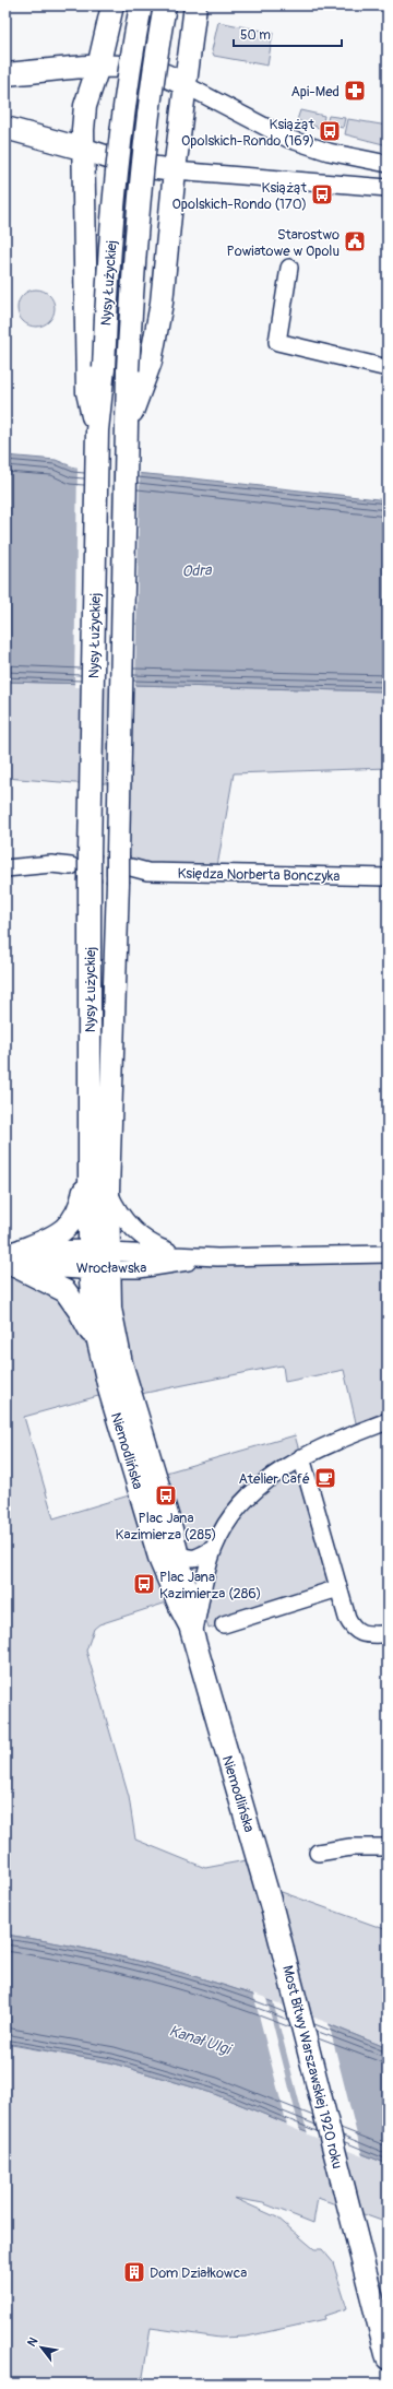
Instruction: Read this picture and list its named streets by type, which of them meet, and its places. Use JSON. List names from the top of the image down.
{
  "streets": {
    "main road": [
      "Nysy Łużyckiej",
      "Wrocławska",
      "Niemodlińska",
      "Most Bitwy Warszawskiej 1920 roku"
    ],
    "street": ["Księdza Norberta Bonczyka"]
  },
  "crossings": [
    ["Nysy Łużyckiej", "Księdza Norberta Bonczyka"],
    ["Nysy Łużyckiej", "Wrocławska"],
    ["Nysy Łużyckiej", "Niemodlińska"],
    ["Wrocławska", "Niemodlińska"],
    ["Niemodlińska", "Most Bitwy Warszawskiej 1920 roku"]
  ],
  "water": ["Odra", "Kanał Ulgi"],
  "places": {
    "pharmacy": ["Api-Med"],
    "bus stop": [
      "Książąt Opolskich-Rondo (169)",
      "Książąt Opolskich-Rondo (170)",
      "Plac Jana Kazimierza (285)",
      "Plac Jana Kazimierza (286)"
    ],
    "public building": ["Starostwo Powiatowe w Opolu"],
    "cafe": ["Atelier Café"],
    "building": ["Dom Działkowca"]
  },
  "scale_bar": "50 m",
  "north": "top left"
}
